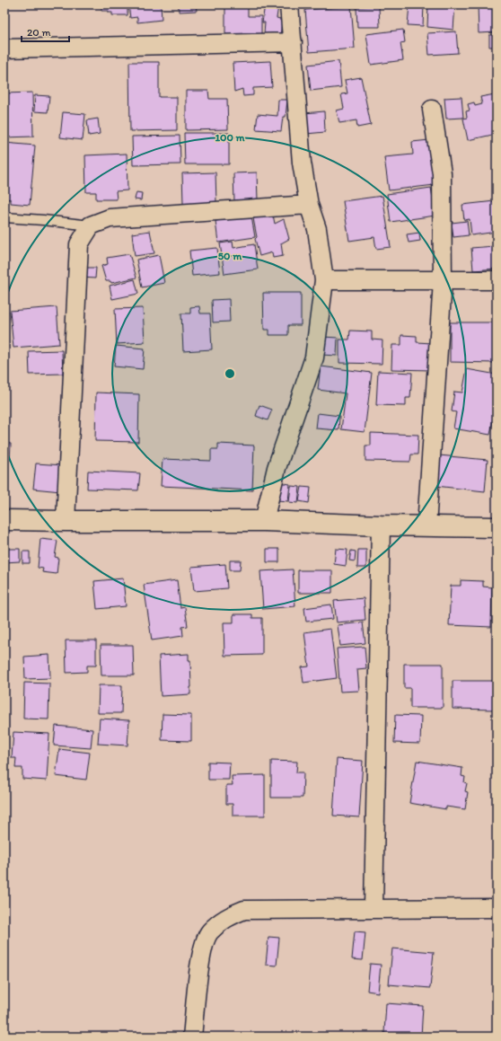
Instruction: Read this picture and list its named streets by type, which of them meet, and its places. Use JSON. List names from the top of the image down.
{
  "scale_bar": "20 m",
  "rings": ["100 m", "50 m"]
}
